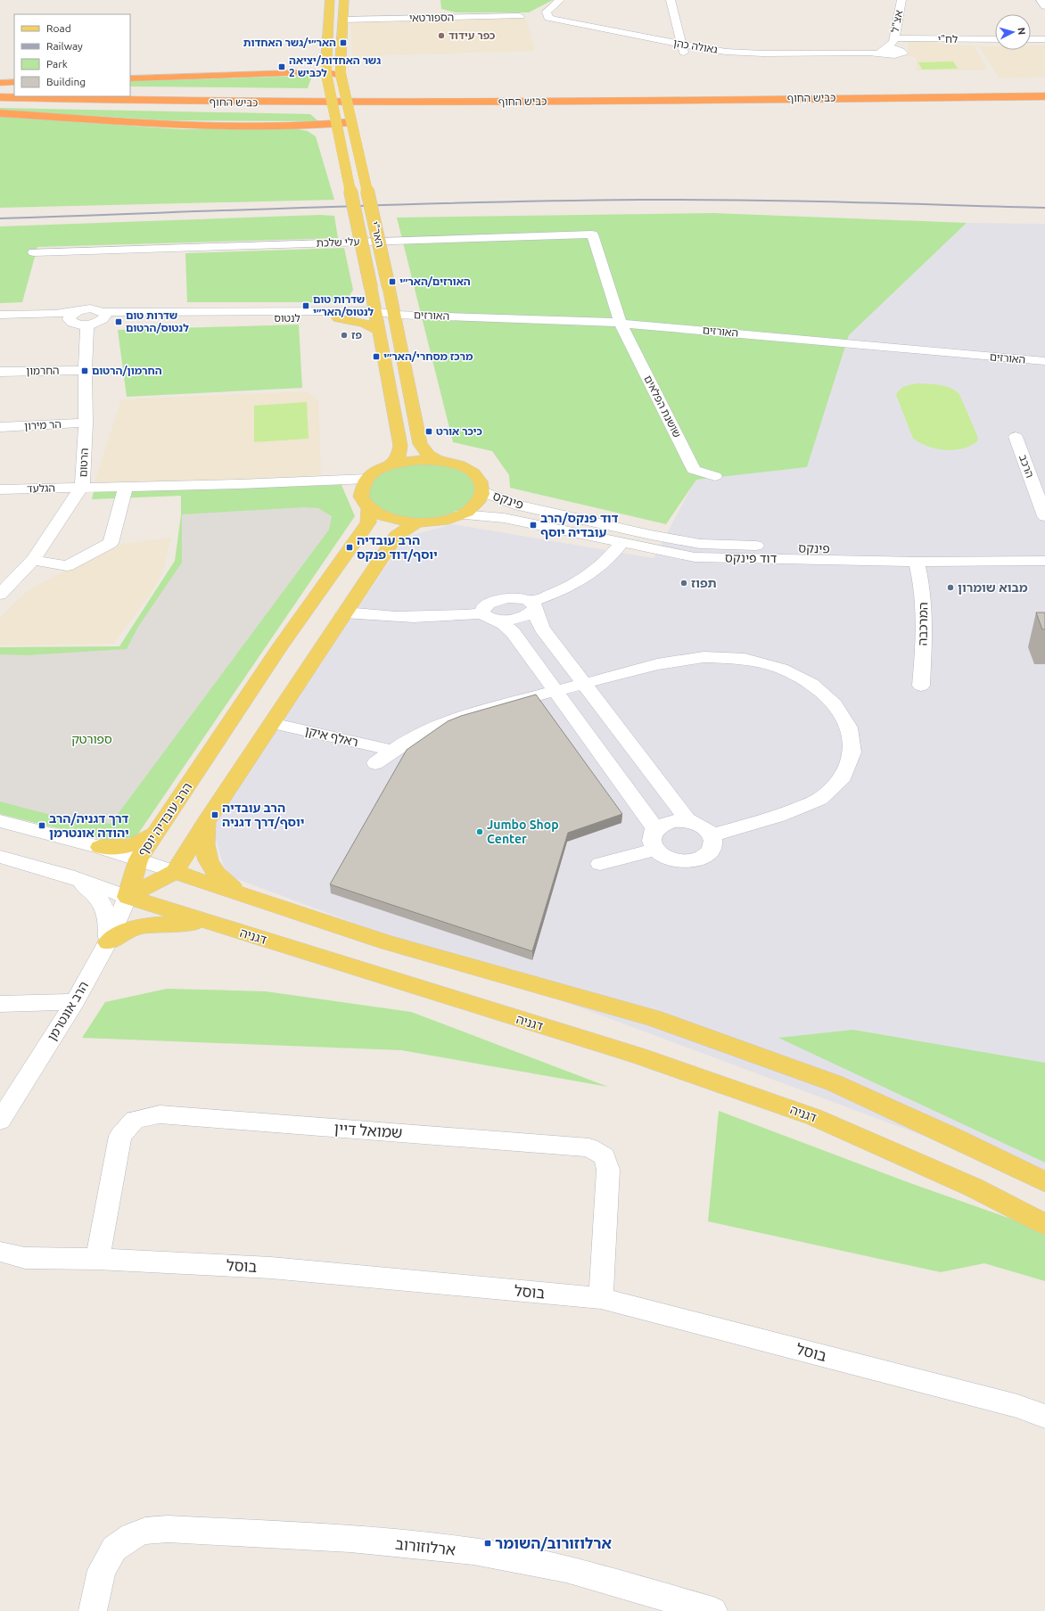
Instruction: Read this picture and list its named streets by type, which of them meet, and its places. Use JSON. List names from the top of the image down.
{
  "streets": {
    "highway": ["כביש החוף"],
    "main road": ["האר\"י", "הרב עובדיה יוסף", "דגניה"],
    "street": [
      "הספורטאי",
      "אצ\"ל",
      "לח\"י",
      "גאולה כהן",
      "עלי שלכת",
      "האורזים",
      "לנטוס",
      "החרמון",
      "שושנת הפלאים",
      "הר מירון",
      "הרטום",
      "הרכב",
      "הגלעד",
      "פינקס",
      "דוד פינקס",
      "המרכבה",
      "ראלף איקן",
      "הרב אונטרמן",
      "שמואל דיין",
      "בוסל",
      "ארלוזורוב"
    ]
  },
  "crossings": [
    ["הספורטאי", "האר\"י"],
    ["אצ\"ל", "לח\"י"],
    ["אצ\"ל", "גאולה כהן"],
    ["לח\"י", "גאולה כהן"],
    ["האר\"י", "האורזים"],
    ["האר\"י", "לנטוס"],
    ["עלי שלכת", "האורזים"],
    ["עלי שלכת", "שושנת הפלאים"],
    ["האורזים", "לנטוס"],
    ["האורזים", "שושנת הפלאים"],
    ["לנטוס", "הרטום"],
    ["החרמון", "הרטום"],
    ["הר מירון", "הרטום"],
    ["הרטום", "הגלעד"],
    ["דוד פינקס", "המרכבה"],
    ["הרב עובדיה יוסף", "דגניה"],
    ["הרב עובדיה יוסף", "הרב אונטרמן"],
    ["דגניה", "הרב אונטרמן"],
    ["שמואל דיין", "בוסל"]
  ],
  "parks": ["ספורטק"],
  "places": {
    "other": [
      "כפר עידוד",
      "פז",
      "תפוז",
      "מבוא שומרון",
      "Jumbo Shop Center"
    ],
    "transit": [
      "האר״י/גשר האחדות",
      "גשר האחדות/יציאה לכביש 2",
      "האורזים/האר״י",
      "שדרות טום לנטוס/האר״י",
      "שדרות טום לנטוס/הרטום",
      "מרכז מסחרי/האר״י",
      "החרמון/הרטום",
      "כיכר אורט",
      "דוד פנקס/הרב עובדיה יוסף",
      "הרב עובדיה יוסף/דוד פנקס",
      "הרב עובדיה יוסף/דרך דגניה",
      "דרך דגניה/הרב יהודה אונטרמן",
      "ארלוזורוב/השומר"
    ]
  },
  "legend": [
    "Road",
    "Railway",
    "Park",
    "Building"
  ],
  "north": "right"
}
